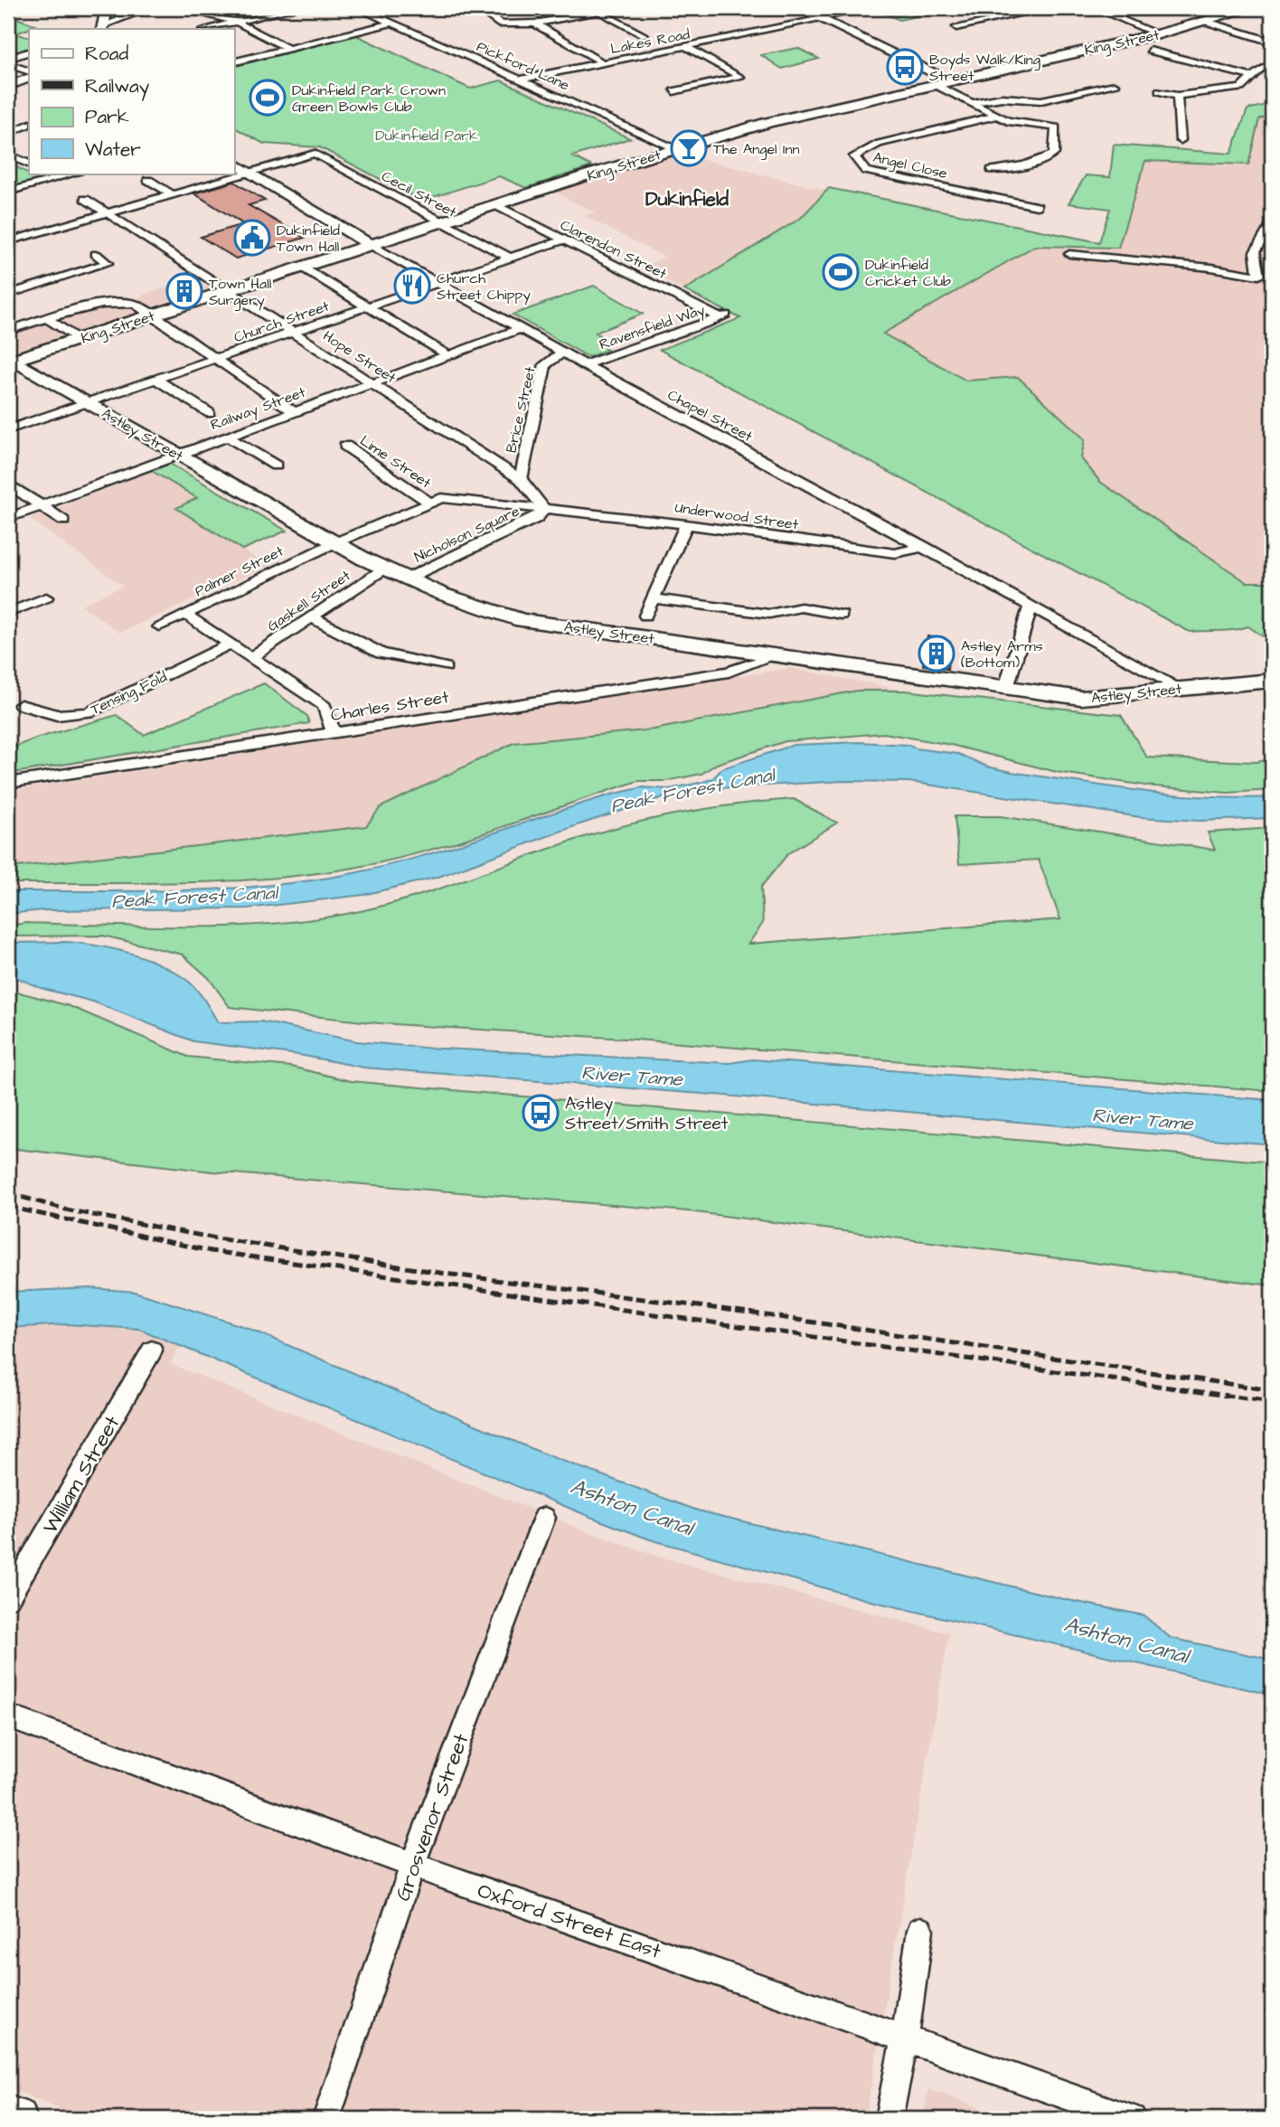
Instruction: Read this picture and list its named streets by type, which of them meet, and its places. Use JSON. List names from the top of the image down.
{
  "streets": {
    "main road": ["King Street", "Chapel Street", "Astley Street"],
    "street": [
      "Lakes Road",
      "Pickford Lane",
      "Angel Close",
      "Cecil Street",
      "Clarendon Street",
      "Church Street",
      "Ravensfield Way",
      "Hope Street",
      "Railway Street",
      "Brice Street",
      "Lime Street",
      "Underwood Street",
      "Nicholson Square",
      "Palmer Street",
      "Gaskell Street",
      "Tensing Fold",
      "Charles Street",
      "William Street",
      "Grosvenor Street",
      "Oxford Street East"
    ]
  },
  "crossings": [
    ["Lakes Road", "Pickford Lane"],
    ["King Street", "Pickford Lane"],
    ["King Street", "Cecil Street"],
    ["King Street", "Clarendon Street"],
    ["King Street", "Hope Street"],
    ["King Street", "Chapel Street"],
    ["King Street", "Astley Street"],
    ["Cecil Street", "Church Street"],
    ["Cecil Street", "Chapel Street"],
    ["Clarendon Street", "Church Street"],
    ["Clarendon Street", "Ravensfield Way"],
    ["Church Street", "Hope Street"],
    ["Church Street", "Chapel Street"],
    ["Church Street", "Astley Street"],
    ["Ravensfield Way", "Chapel Street"],
    ["Hope Street", "Railway Street"],
    ["Hope Street", "Brice Street"],
    ["Hope Street", "Underwood Street"],
    ["Hope Street", "Nicholson Square"],
    ["Railway Street", "Chapel Street"],
    ["Railway Street", "Astley Street"],
    ["Brice Street", "Chapel Street"],
    ["Chapel Street", "Astley Street"],
    ["Chapel Street", "Underwood Street"],
    ["Astley Street", "Nicholson Square"],
    ["Astley Street", "Palmer Street"],
    ["Astley Street", "Gaskell Street"],
    ["Astley Street", "Charles Street"],
    ["Lime Street", "Nicholson Square"],
    ["Underwood Street", "Nicholson Square"],
    ["Nicholson Square", "Palmer Street"],
    ["Grosvenor Street", "Oxford Street East"]
  ],
  "districts": ["Dukinfield"],
  "water": ["Peak Forest Canal", "River Tame", "Ashton Canal"],
  "parks": ["Dukinfield Park"],
  "places": {
    "bus stop": ["Boyds Walk/King Street", "Astley Street/Smith Street"],
    "sports": ["Dukinfield Park Crown Green Bowls Club", "Dukinfield Cricket Club"],
    "bar": ["The Angel Inn"],
    "public building": ["Dukinfield Town Hall"],
    "restaurant": ["Church Street Chippy"],
    "building": ["Town Hall Surgery", "Astley Arms (Bottom)"]
  },
  "legend": [
    "Road",
    "Railway",
    "Park",
    "Water"
  ]
}
